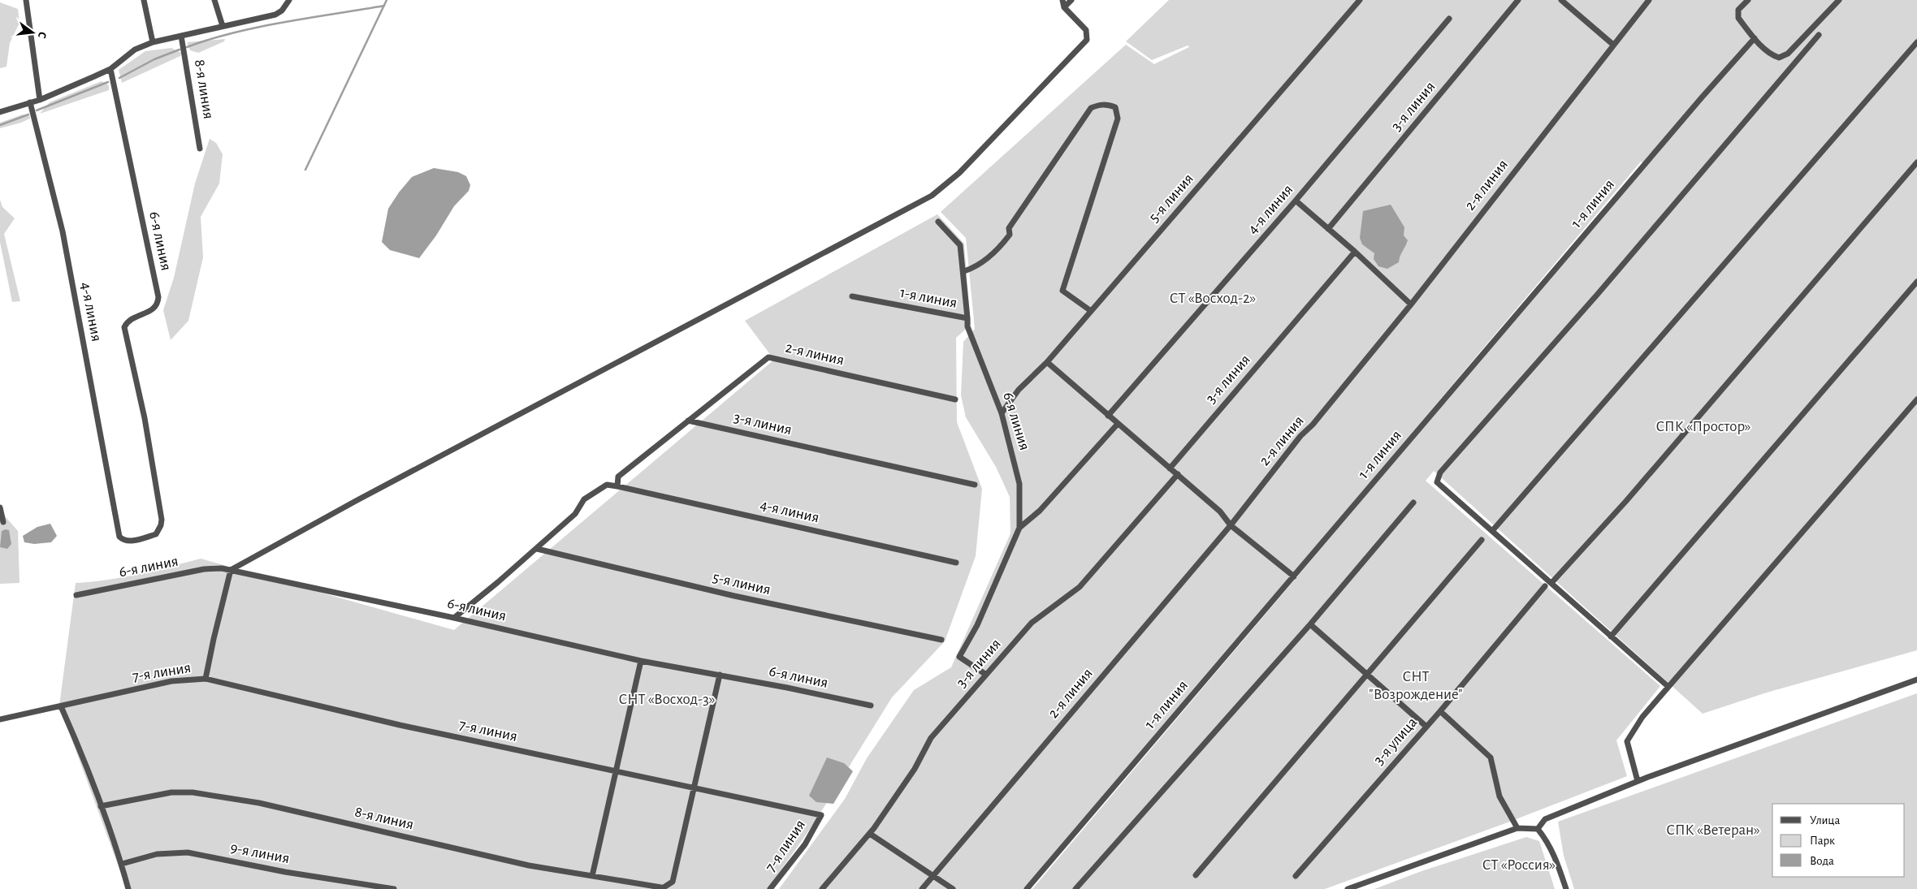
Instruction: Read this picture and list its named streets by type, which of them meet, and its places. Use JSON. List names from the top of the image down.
{
  "streets": {
    "street": [
      "8-я линия",
      "3-я линия",
      "2-я линия",
      "5-я линия",
      "1-я линия",
      "4-я линия",
      "6-я линия",
      "7-я линия",
      "3-я улица",
      "9-я линия"
    ]
  },
  "crossings": [
    ["3-я линия", "2-я линия"],
    ["5-я линия", "6-я линия"],
    ["1-я линия", "6-я линия"],
    ["4-я линия", "6-я линия"]
  ],
  "parks": [
    "СТ «Восход-2»",
    "СПК «Простор»",
    "СНТ \"Возрождение\"",
    "СНТ «Восход-3»",
    "СПК «Ветеран»",
    "СТ «Россия»"
  ],
  "legend": ["Улица", "Парк", "Вода"],
  "north": "right"
}
